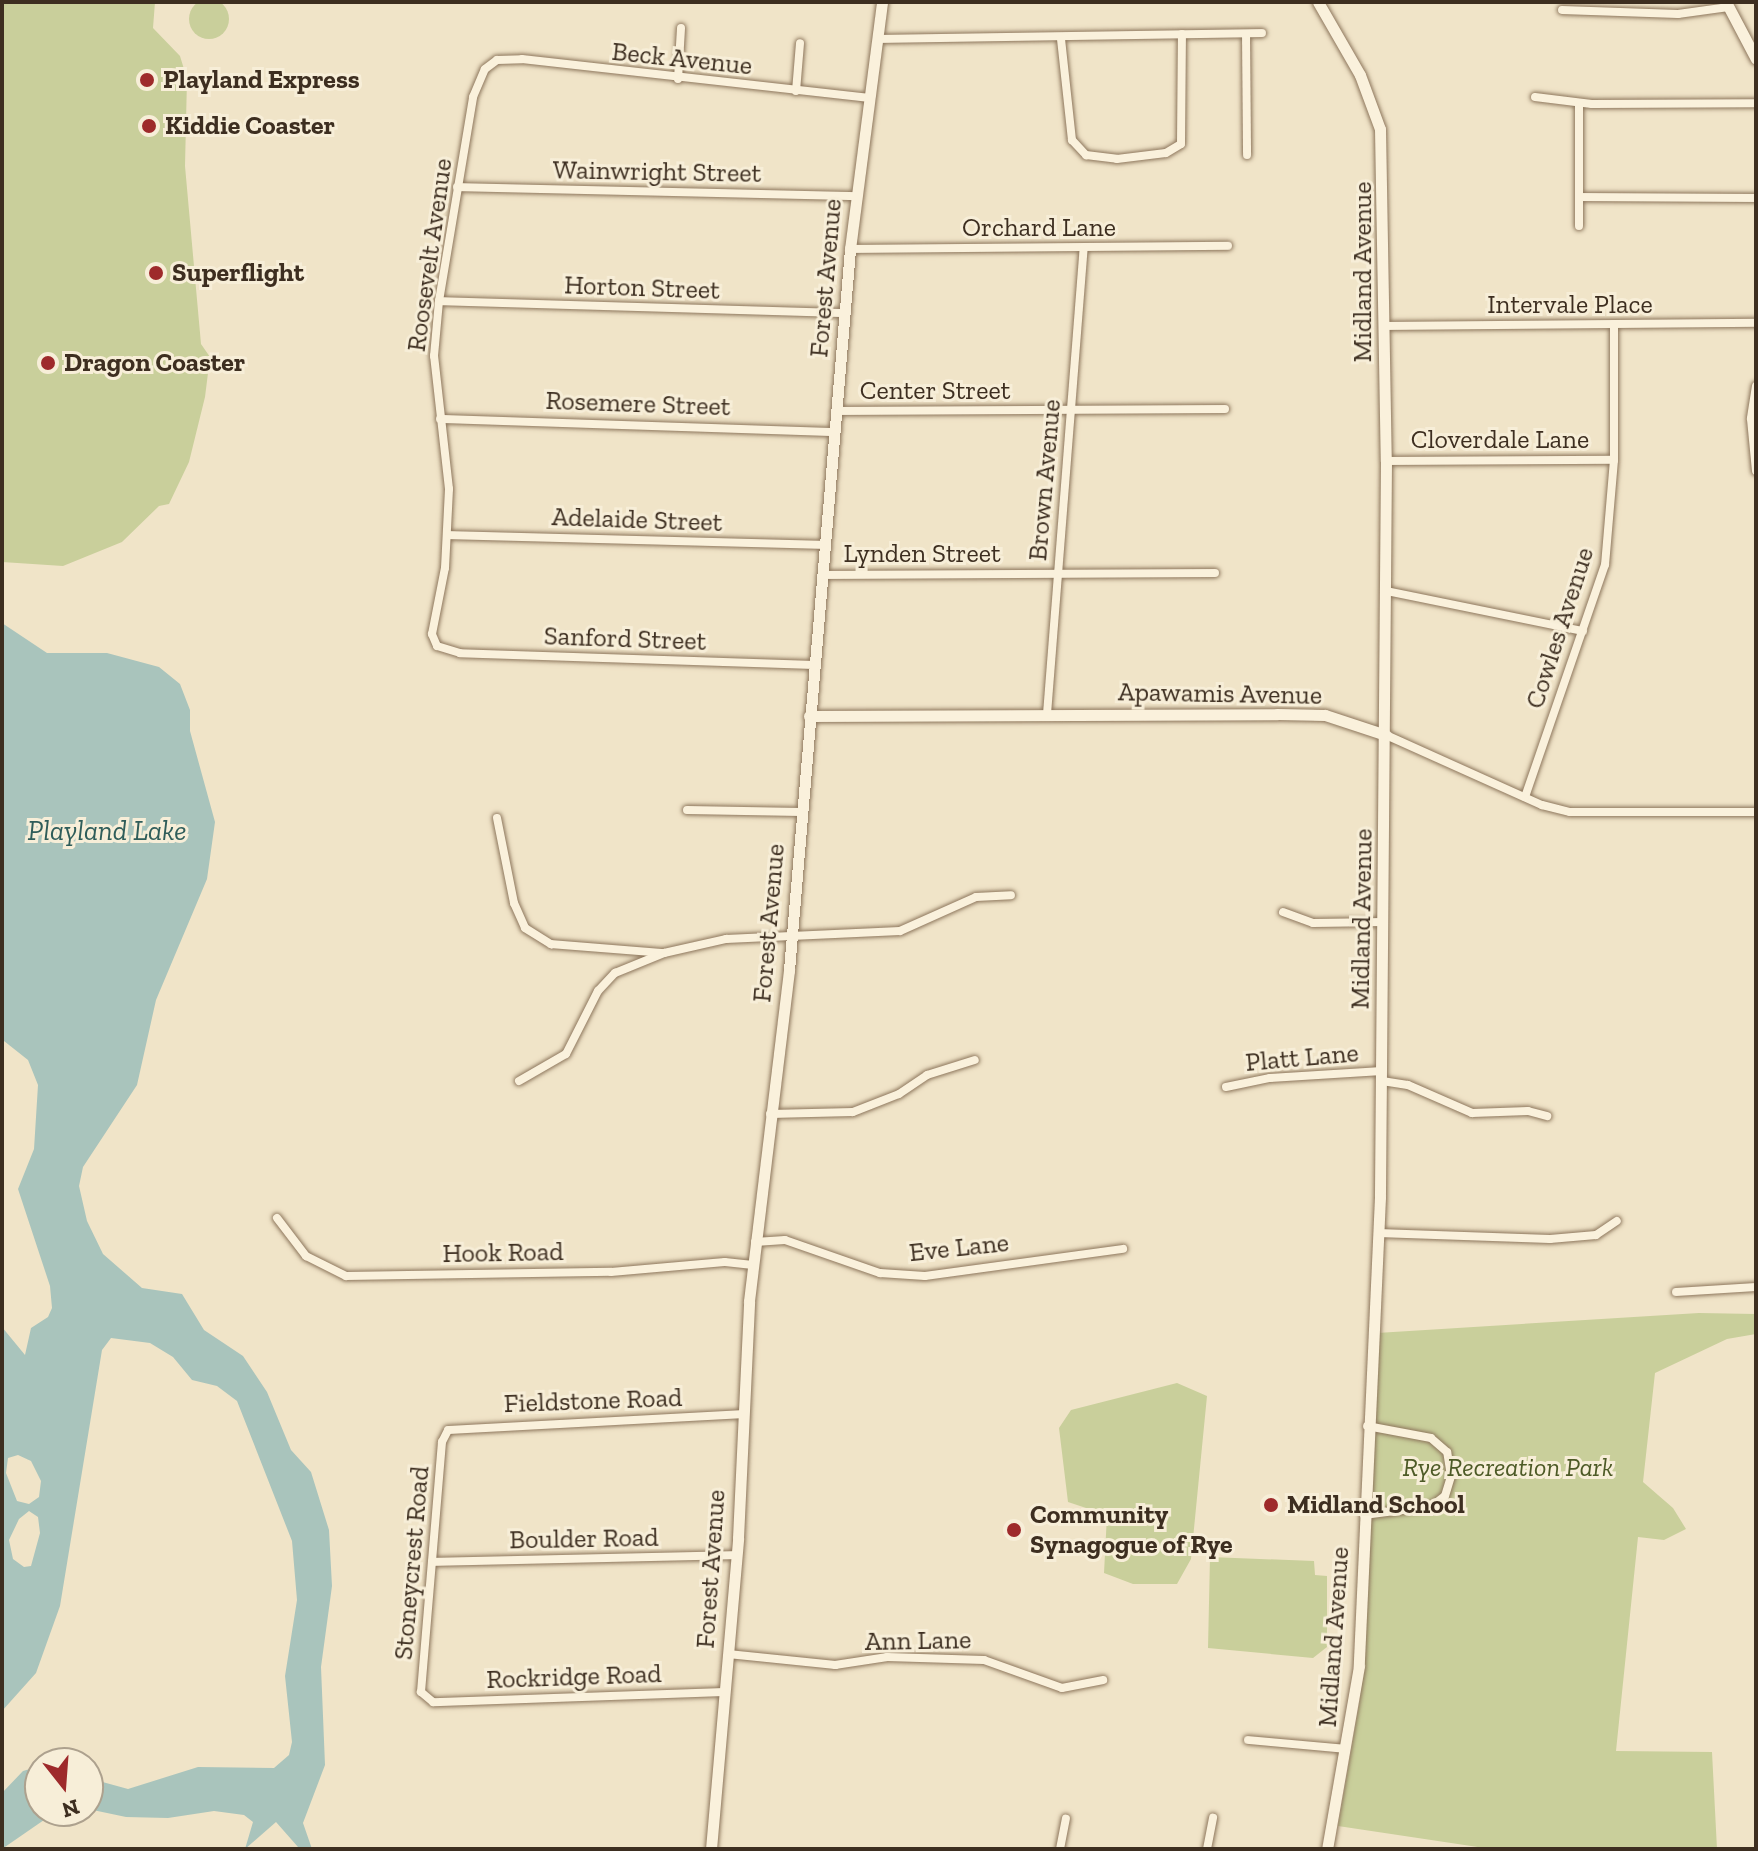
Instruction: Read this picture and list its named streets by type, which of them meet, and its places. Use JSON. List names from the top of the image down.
{
  "streets": {
    "street": [
      "Beck Avenue",
      "Wainwright Street",
      "Orchard Lane",
      "Roosevelt Avenue",
      "Midland Avenue",
      "Forest Avenue",
      "Horton Street",
      "Intervale Place",
      "Center Street",
      "Rosemere Street",
      "Cloverdale Lane",
      "Brown Avenue",
      "Adelaide Street",
      "Lynden Street",
      "Cowles Avenue",
      "Sanford Street",
      "Apawamis Avenue",
      "Platt Lane",
      "Eve Lane",
      "Hook Road",
      "Fieldstone Road",
      "Boulder Road",
      "Stoneycrest Road",
      "Ann Lane",
      "Rockridge Road"
    ]
  },
  "crossings": [
    ["Beck Avenue", "Roosevelt Avenue"],
    ["Beck Avenue", "Forest Avenue"],
    ["Wainwright Street", "Roosevelt Avenue"],
    ["Wainwright Street", "Forest Avenue"],
    ["Orchard Lane", "Forest Avenue"],
    ["Orchard Lane", "Brown Avenue"],
    ["Roosevelt Avenue", "Horton Street"],
    ["Roosevelt Avenue", "Rosemere Street"],
    ["Roosevelt Avenue", "Adelaide Street"],
    ["Roosevelt Avenue", "Sanford Street"],
    ["Midland Avenue", "Intervale Place"],
    ["Midland Avenue", "Cloverdale Lane"],
    ["Midland Avenue", "Apawamis Avenue"],
    ["Midland Avenue", "Platt Lane"],
    ["Forest Avenue", "Horton Street"],
    ["Forest Avenue", "Center Street"],
    ["Forest Avenue", "Rosemere Street"],
    ["Forest Avenue", "Adelaide Street"],
    ["Forest Avenue", "Lynden Street"],
    ["Forest Avenue", "Sanford Street"],
    ["Forest Avenue", "Apawamis Avenue"],
    ["Forest Avenue", "Eve Lane"],
    ["Forest Avenue", "Hook Road"],
    ["Forest Avenue", "Fieldstone Road"],
    ["Forest Avenue", "Boulder Road"],
    ["Forest Avenue", "Ann Lane"],
    ["Forest Avenue", "Rockridge Road"],
    ["Intervale Place", "Cowles Avenue"],
    ["Center Street", "Brown Avenue"],
    ["Cloverdale Lane", "Cowles Avenue"],
    ["Brown Avenue", "Lynden Street"],
    ["Brown Avenue", "Apawamis Avenue"],
    ["Cowles Avenue", "Apawamis Avenue"],
    ["Fieldstone Road", "Stoneycrest Road"],
    ["Boulder Road", "Stoneycrest Road"],
    ["Stoneycrest Road", "Rockridge Road"]
  ],
  "water": ["Playland Lake"],
  "parks": ["Rye Recreation Park"],
  "places": [
    "Playland Express",
    "Kiddie Coaster",
    "Superflight",
    "Dragon Coaster",
    "Midland School",
    "Community Synagogue of Rye"
  ],
  "north": "bottom"
}
